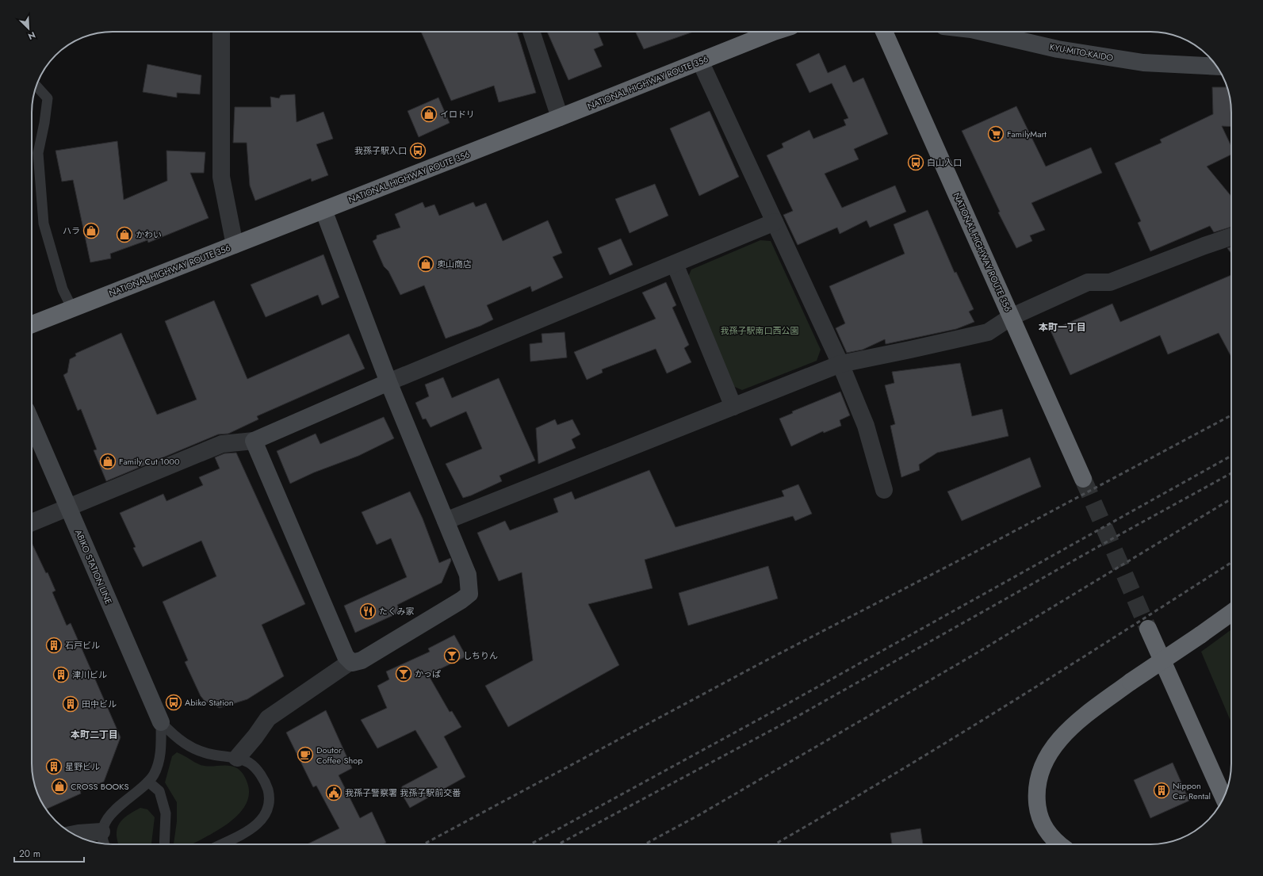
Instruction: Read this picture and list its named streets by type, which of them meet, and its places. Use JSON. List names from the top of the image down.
{
  "streets": {
    "highway": ["NATIONAL HIGHWAY ROUTE 356"],
    "street": ["KYU-MITO-KAIDO", "ABIKO STATION LINE"]
  },
  "districts": ["本町一丁目", "本町二丁目"],
  "parks": ["我孫子駅南口西公園"],
  "places": {
    "shop": [
      "イロドリ",
      "ハラ",
      "かわい",
      "奥山商店",
      "Family Cut 1000",
      "CROSS BOOKS"
    ],
    "supermarket": ["FamilyMart"],
    "bus stop": ["我孫子駅入口", "白山入口", "Abiko Station"],
    "restaurant": ["たくみ家"],
    "building": [
      "石戸ビル",
      "津川ビル",
      "田中ビル",
      "星野ビル",
      "Nippon Car Rental"
    ],
    "bar": ["しちりん", "かっぱ"],
    "cafe": ["Doutor Coffee Shop"],
    "public building": ["我孫子警察署 我孫子駅前交番"]
  },
  "scale_bar": "20 m",
  "north": "bottom right"
}
